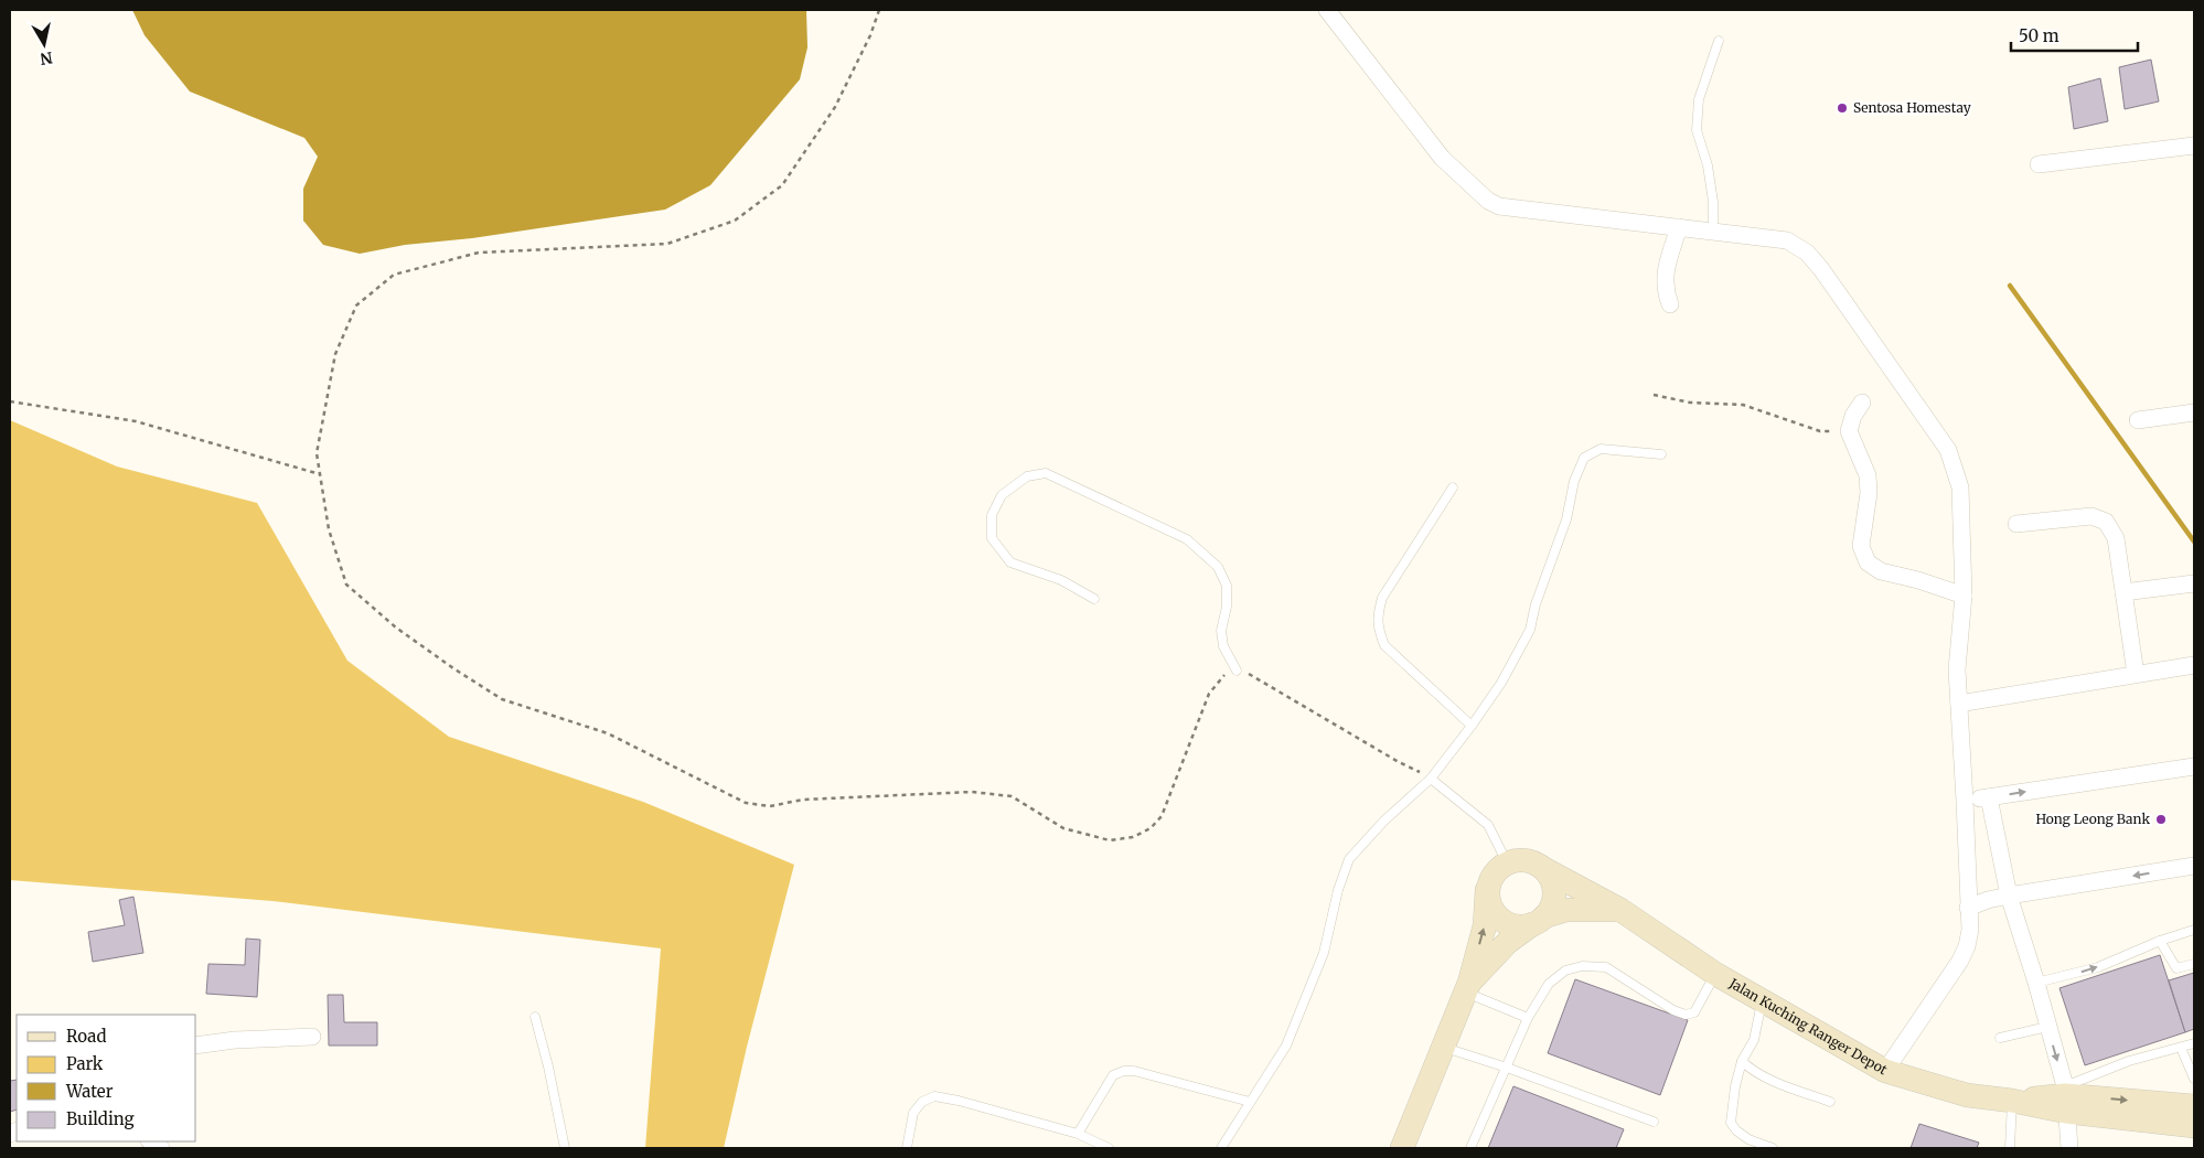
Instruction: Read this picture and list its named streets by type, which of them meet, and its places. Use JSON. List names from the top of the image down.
{
  "streets": {
    "street": ["Jalan Kuching Ranger Depot"]
  },
  "places": ["Sentosa Homestay", "Hong Leong Bank"],
  "legend": [
    "Road",
    "Park",
    "Water",
    "Building"
  ],
  "scale_bar": "50 m",
  "north": "bottom"
}
